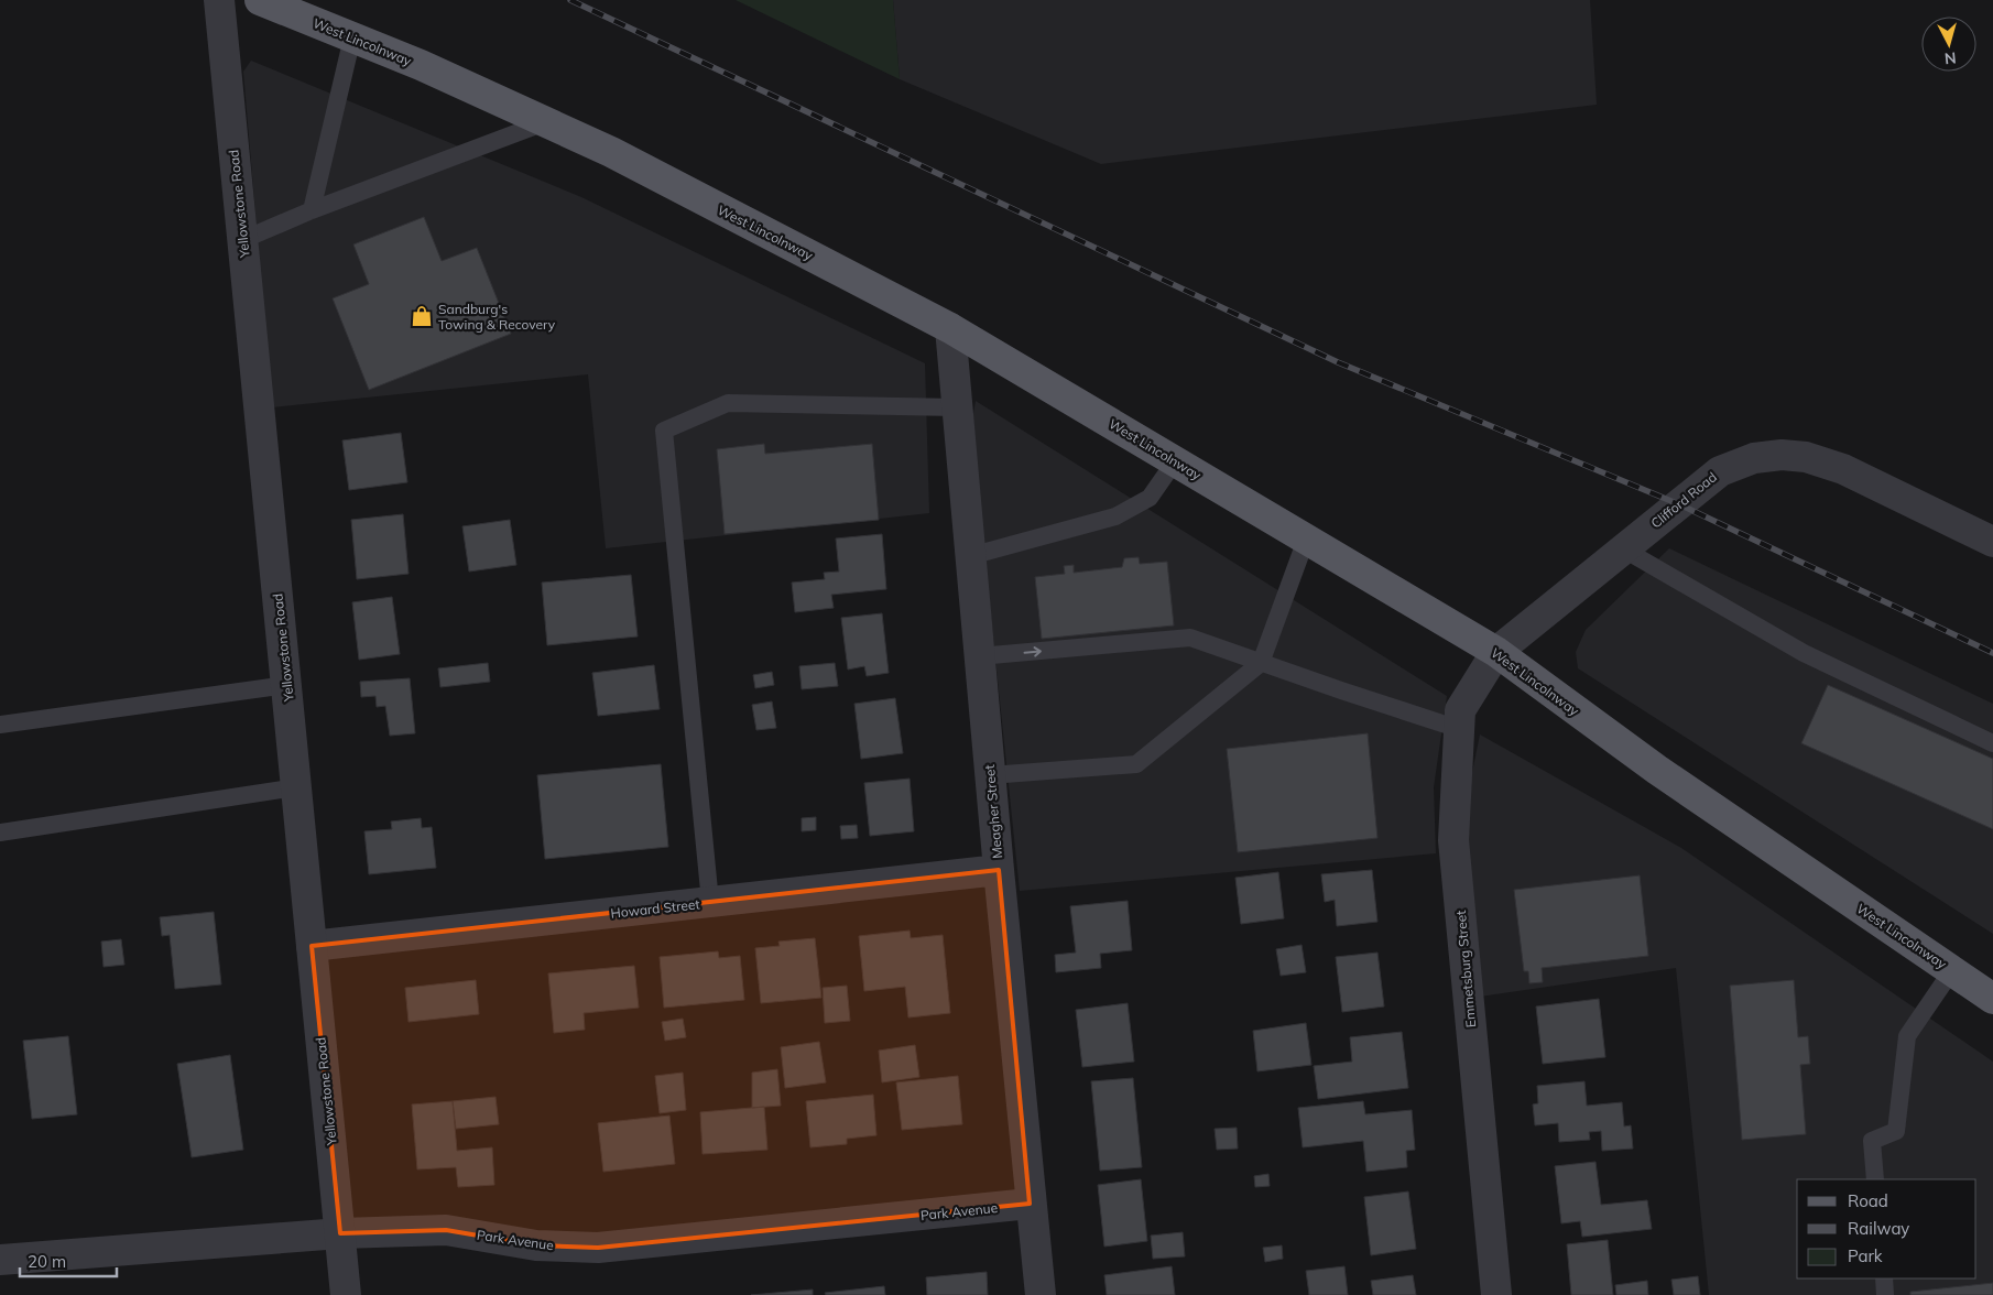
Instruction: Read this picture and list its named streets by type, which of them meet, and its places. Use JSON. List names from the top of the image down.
{
  "streets": {
    "main road": ["West Lincolnway"],
    "street": [
      "Yellowstone Road",
      "Clifford Road",
      "Meagher Street",
      "Howard Street",
      "Emmetsburg Street",
      "Park Avenue"
    ]
  },
  "crossings": [
    ["West Lincolnway", "Clifford Road"],
    ["West Lincolnway", "Meagher Street"],
    ["West Lincolnway", "Emmetsburg Street"],
    ["Yellowstone Road", "Howard Street"],
    ["Yellowstone Road", "Park Avenue"],
    ["Clifford Road", "Emmetsburg Street"],
    ["Meagher Street", "Howard Street"],
    ["Meagher Street", "Park Avenue"]
  ],
  "places": {
    "shop": ["Sandburg's Towing & Recovery"]
  },
  "legend": ["Road", "Railway", "Park"],
  "scale_bar": "20 m",
  "north": "bottom"
}
